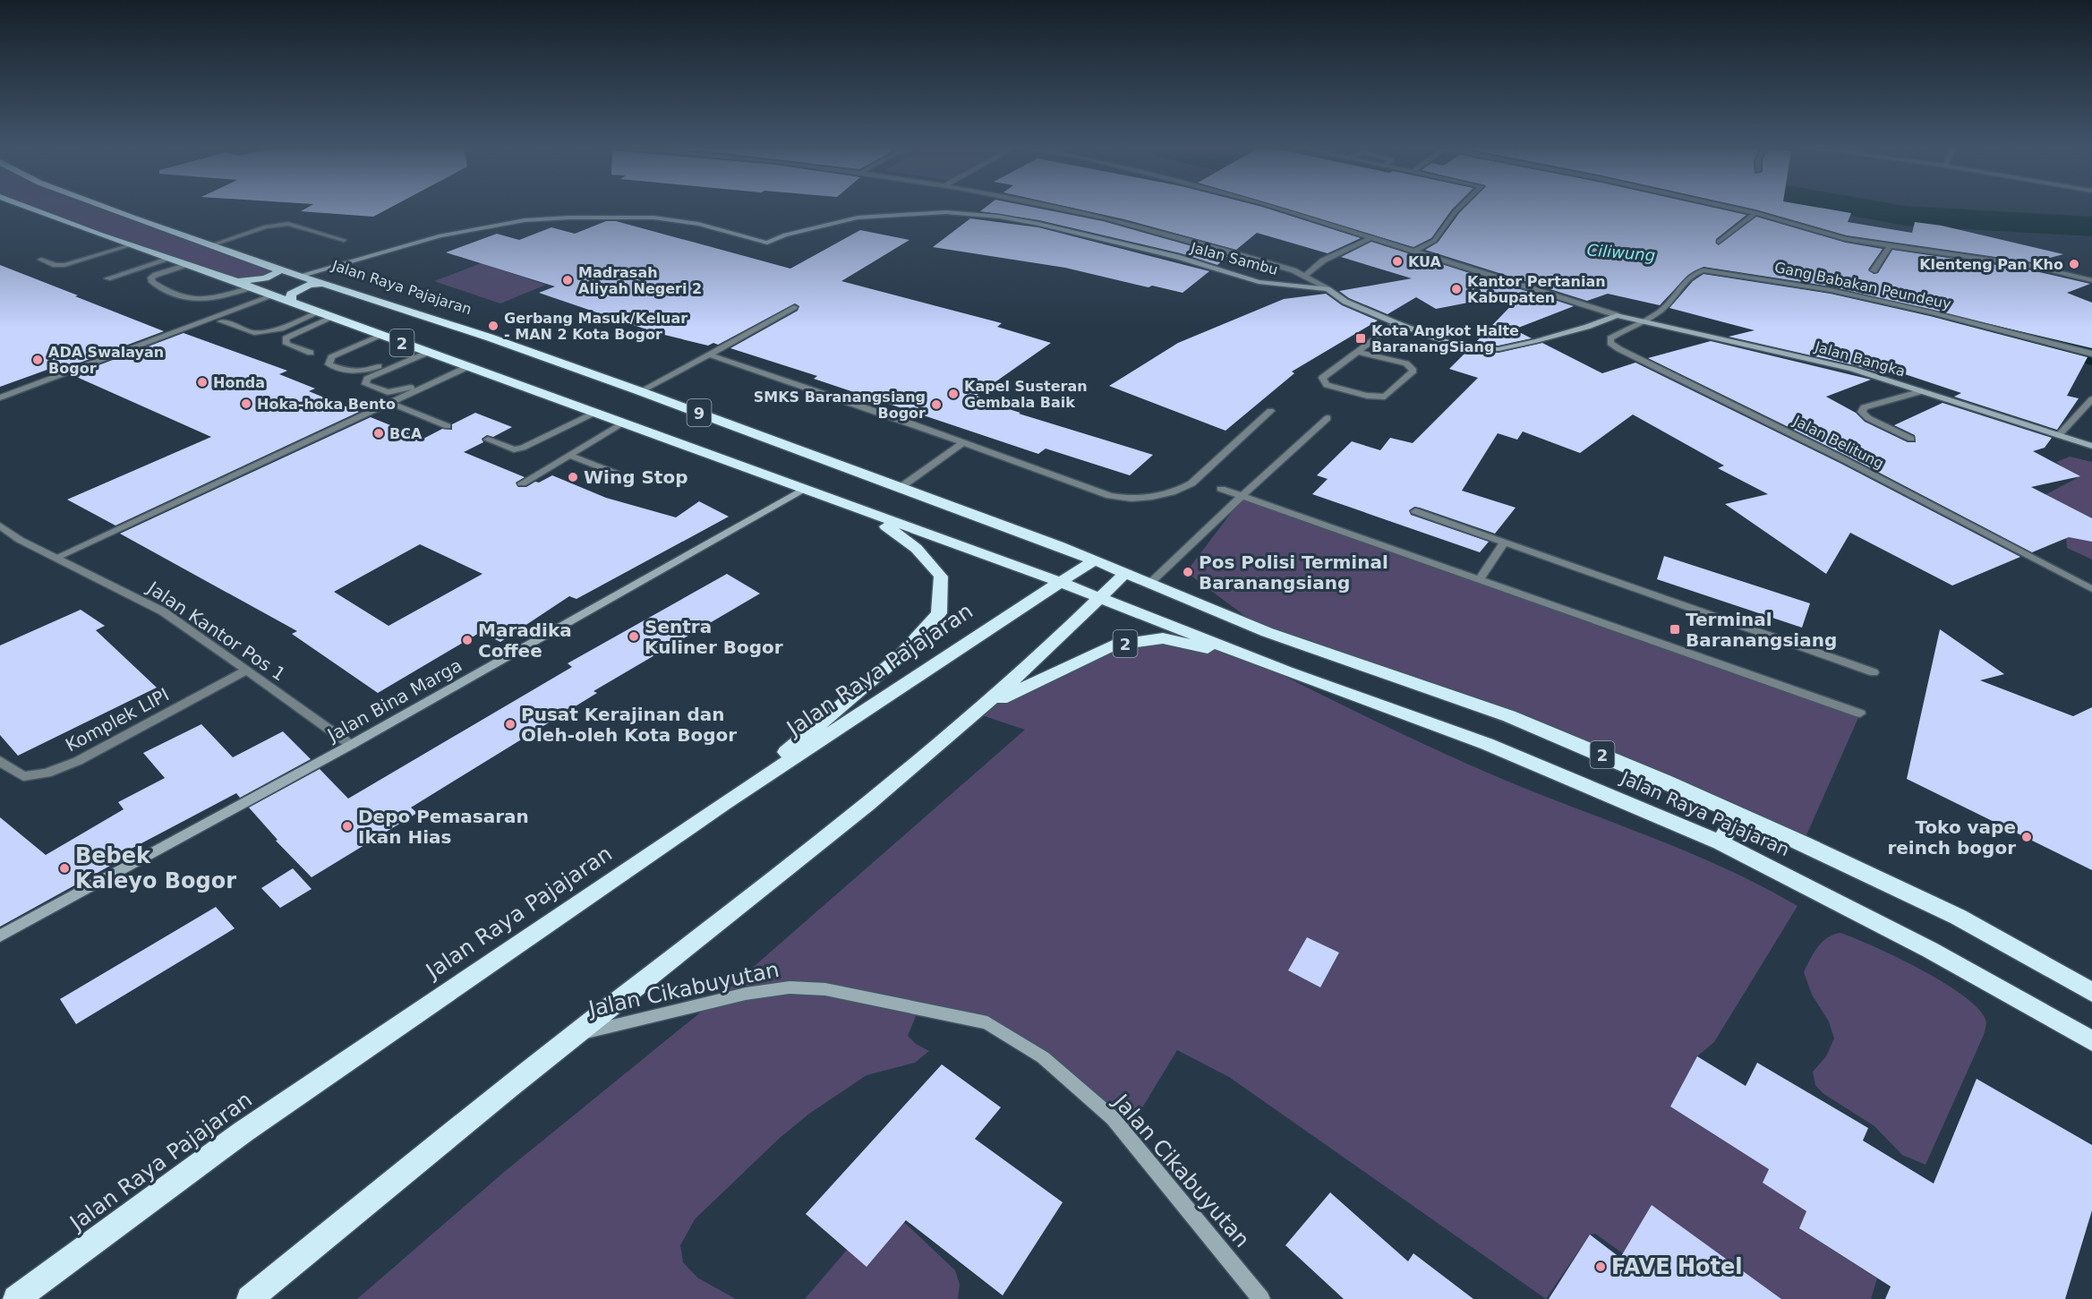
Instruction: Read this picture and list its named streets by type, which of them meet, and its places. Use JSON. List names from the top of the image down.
{
  "streets": {
    "highway": ["Jalan Raya Pajajaran", "2", "9"],
    "street": [
      "Jalan Sambu",
      "Gang Babakan Peundeuy",
      "Jalan Bangka",
      "Jalan Belitung",
      "Jalan Kantor Pos 1",
      "Jalan Bina Marga",
      "Komplek LIPI",
      "Jalan Cikabuyutan"
    ]
  },
  "crossings": [
    ["Jalan Sambu", "Jalan Raya Pajajaran"],
    ["Jalan Sambu", "Jalan Bangka"],
    ["Gang Babakan Peundeuy", "Jalan Bangka"],
    ["Gang Babakan Peundeuy", "Jalan Belitung"],
    ["Jalan Raya Pajajaran", "2"],
    ["Jalan Raya Pajajaran", "Jalan Bina Marga"],
    ["Jalan Bangka", "Jalan Belitung"],
    ["Jalan Kantor Pos 1", "Jalan Bina Marga"],
    ["Jalan Kantor Pos 1", "Komplek LIPI"]
  ],
  "water": ["Ciliwung"],
  "places": {
    "other": [
      "KUA",
      "Klenteng Pan Kho",
      "Madrasah Aliyah Negeri 2",
      "Kantor Pertanian Kabupaten",
      "Gerbang Masuk/Keluar - MAN 2 Kota Bogor",
      "ADA Swalayan Bogor",
      "Honda",
      "Kapel Susteran Gembala Baik",
      "Hoka-hoka Bento",
      "SMKS Baranangsiang Bogor",
      "BCA",
      "Wing Stop",
      "Pos Polisi Terminal Baranangsiang",
      "Sentra Kuliner Bogor",
      "Maradika Coffee",
      "Pusat Kerajinan dan Oleh-oleh Kota Bogor",
      "Depo Pemasaran Ikan Hias",
      "Toko vape reinch bogor",
      "Bebek Kaleyo Bogor",
      "FAVE Hotel"
    ],
    "transit": ["Kota Angkot Halte BaranangSiang", "Terminal Baranangsiang"]
  }
}
